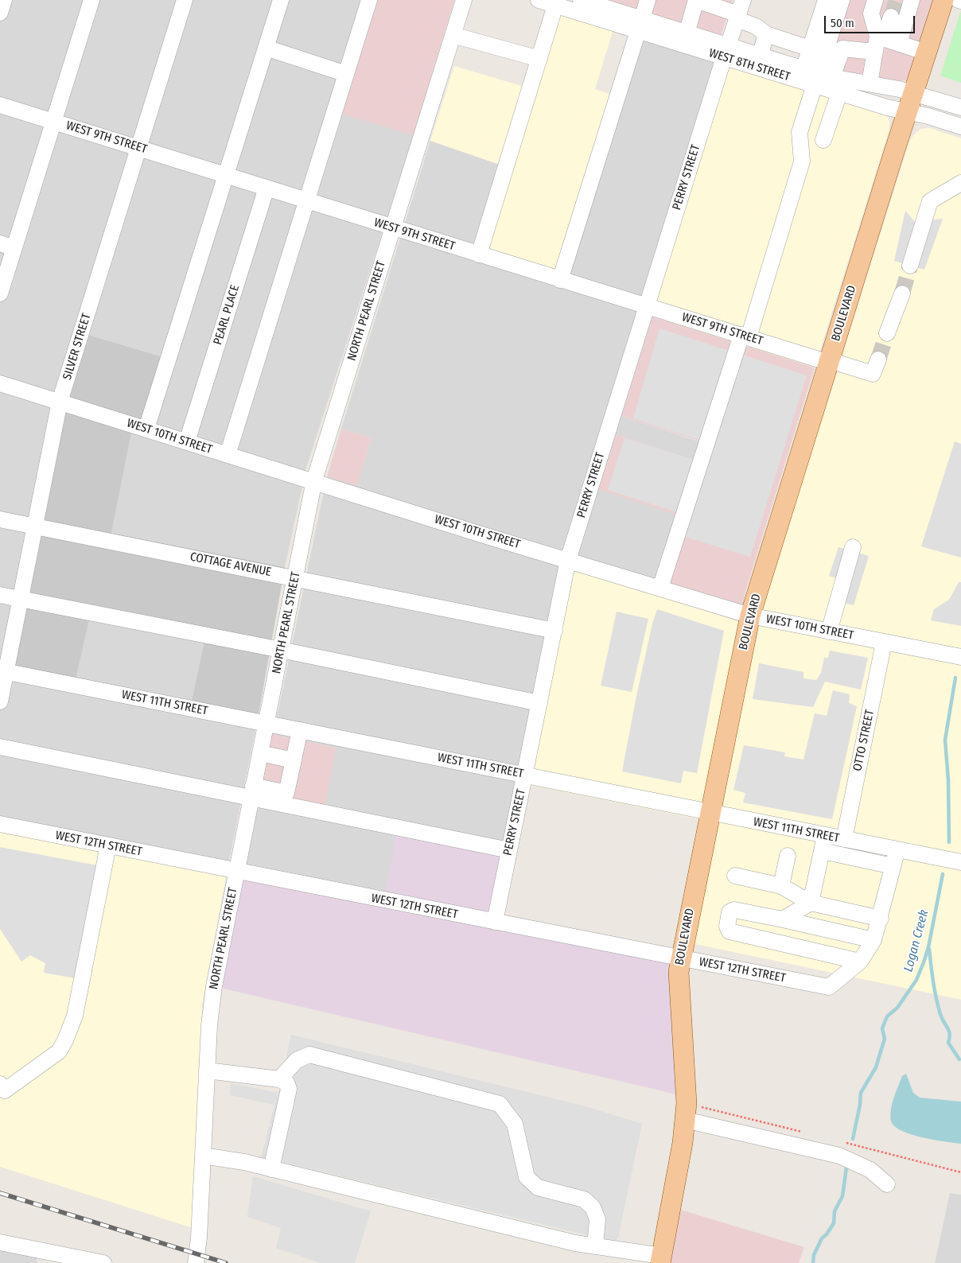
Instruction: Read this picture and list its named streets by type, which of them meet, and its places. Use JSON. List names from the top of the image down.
{
  "streets": {
    "main road": ["BOULEVARD"],
    "street": [
      "WEST 8TH STREET",
      "WEST 9TH STREET",
      "PERRY STREET",
      "NORTH PEARL STREET",
      "PEARL PLACE",
      "SILVER STREET",
      "WEST 10TH STREET",
      "COTTAGE AVENUE",
      "WEST 11TH STREET",
      "OTTO STREET",
      "WEST 12TH STREET"
    ]
  },
  "crossings": [
    ["WEST 8TH STREET", "PERRY STREET"],
    ["WEST 8TH STREET", "BOULEVARD"],
    ["WEST 9TH STREET", "PERRY STREET"],
    ["WEST 9TH STREET", "NORTH PEARL STREET"],
    ["WEST 9TH STREET", "BOULEVARD"],
    ["WEST 9TH STREET", "PEARL PLACE"],
    ["WEST 9TH STREET", "SILVER STREET"],
    ["PERRY STREET", "WEST 10TH STREET"],
    ["PERRY STREET", "COTTAGE AVENUE"],
    ["PERRY STREET", "WEST 11TH STREET"],
    ["PERRY STREET", "WEST 12TH STREET"],
    ["NORTH PEARL STREET", "WEST 10TH STREET"],
    ["NORTH PEARL STREET", "COTTAGE AVENUE"],
    ["NORTH PEARL STREET", "WEST 11TH STREET"],
    ["NORTH PEARL STREET", "WEST 12TH STREET"],
    ["BOULEVARD", "WEST 10TH STREET"],
    ["BOULEVARD", "WEST 11TH STREET"],
    ["BOULEVARD", "WEST 12TH STREET"],
    ["PEARL PLACE", "WEST 10TH STREET"],
    ["SILVER STREET", "WEST 10TH STREET"],
    ["SILVER STREET", "COTTAGE AVENUE"],
    ["SILVER STREET", "WEST 11TH STREET"],
    ["WEST 10TH STREET", "OTTO STREET"],
    ["WEST 11TH STREET", "OTTO STREET"]
  ],
  "water": ["Logan Creek"],
  "scale_bar": "50 m"
}
